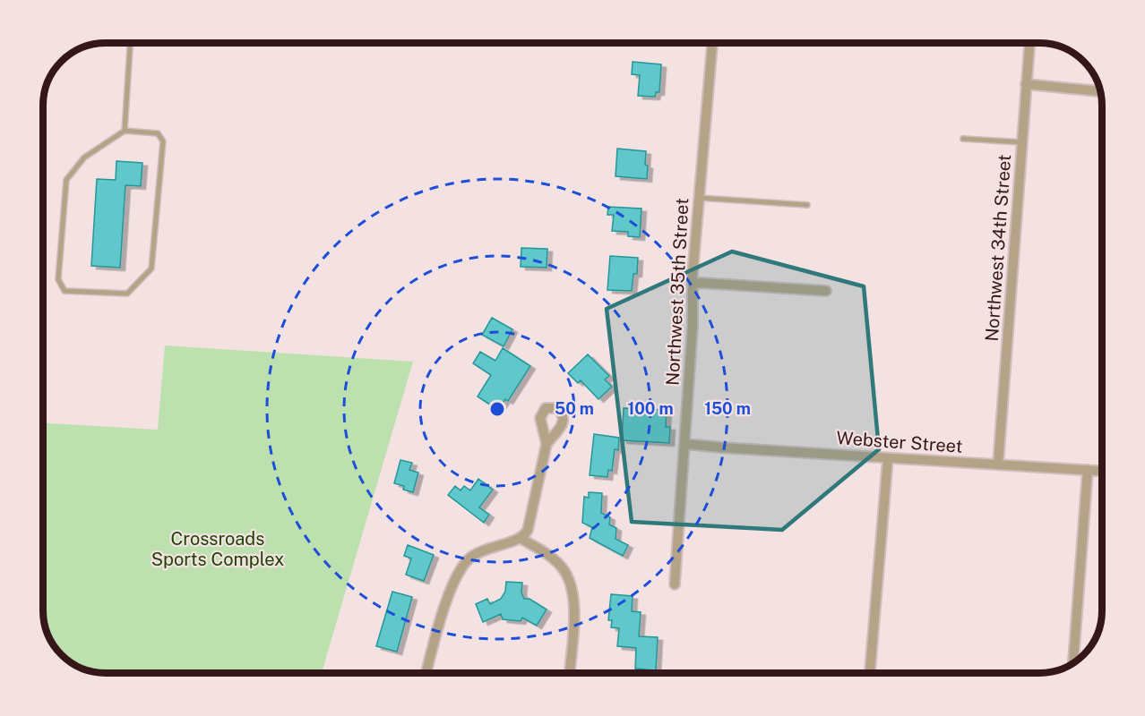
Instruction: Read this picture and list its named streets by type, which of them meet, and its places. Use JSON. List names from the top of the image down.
{
  "streets": {
    "street": ["Northwest 34th Street", "Northwest 35th Street", "Webster Street"]
  },
  "crossings": [
    ["Northwest 34th Street", "Webster Street"],
    ["Northwest 35th Street", "Webster Street"]
  ],
  "parks": ["Crossroads Sports Complex"],
  "rings": ["50 m", "100 m", "150 m"]
}
